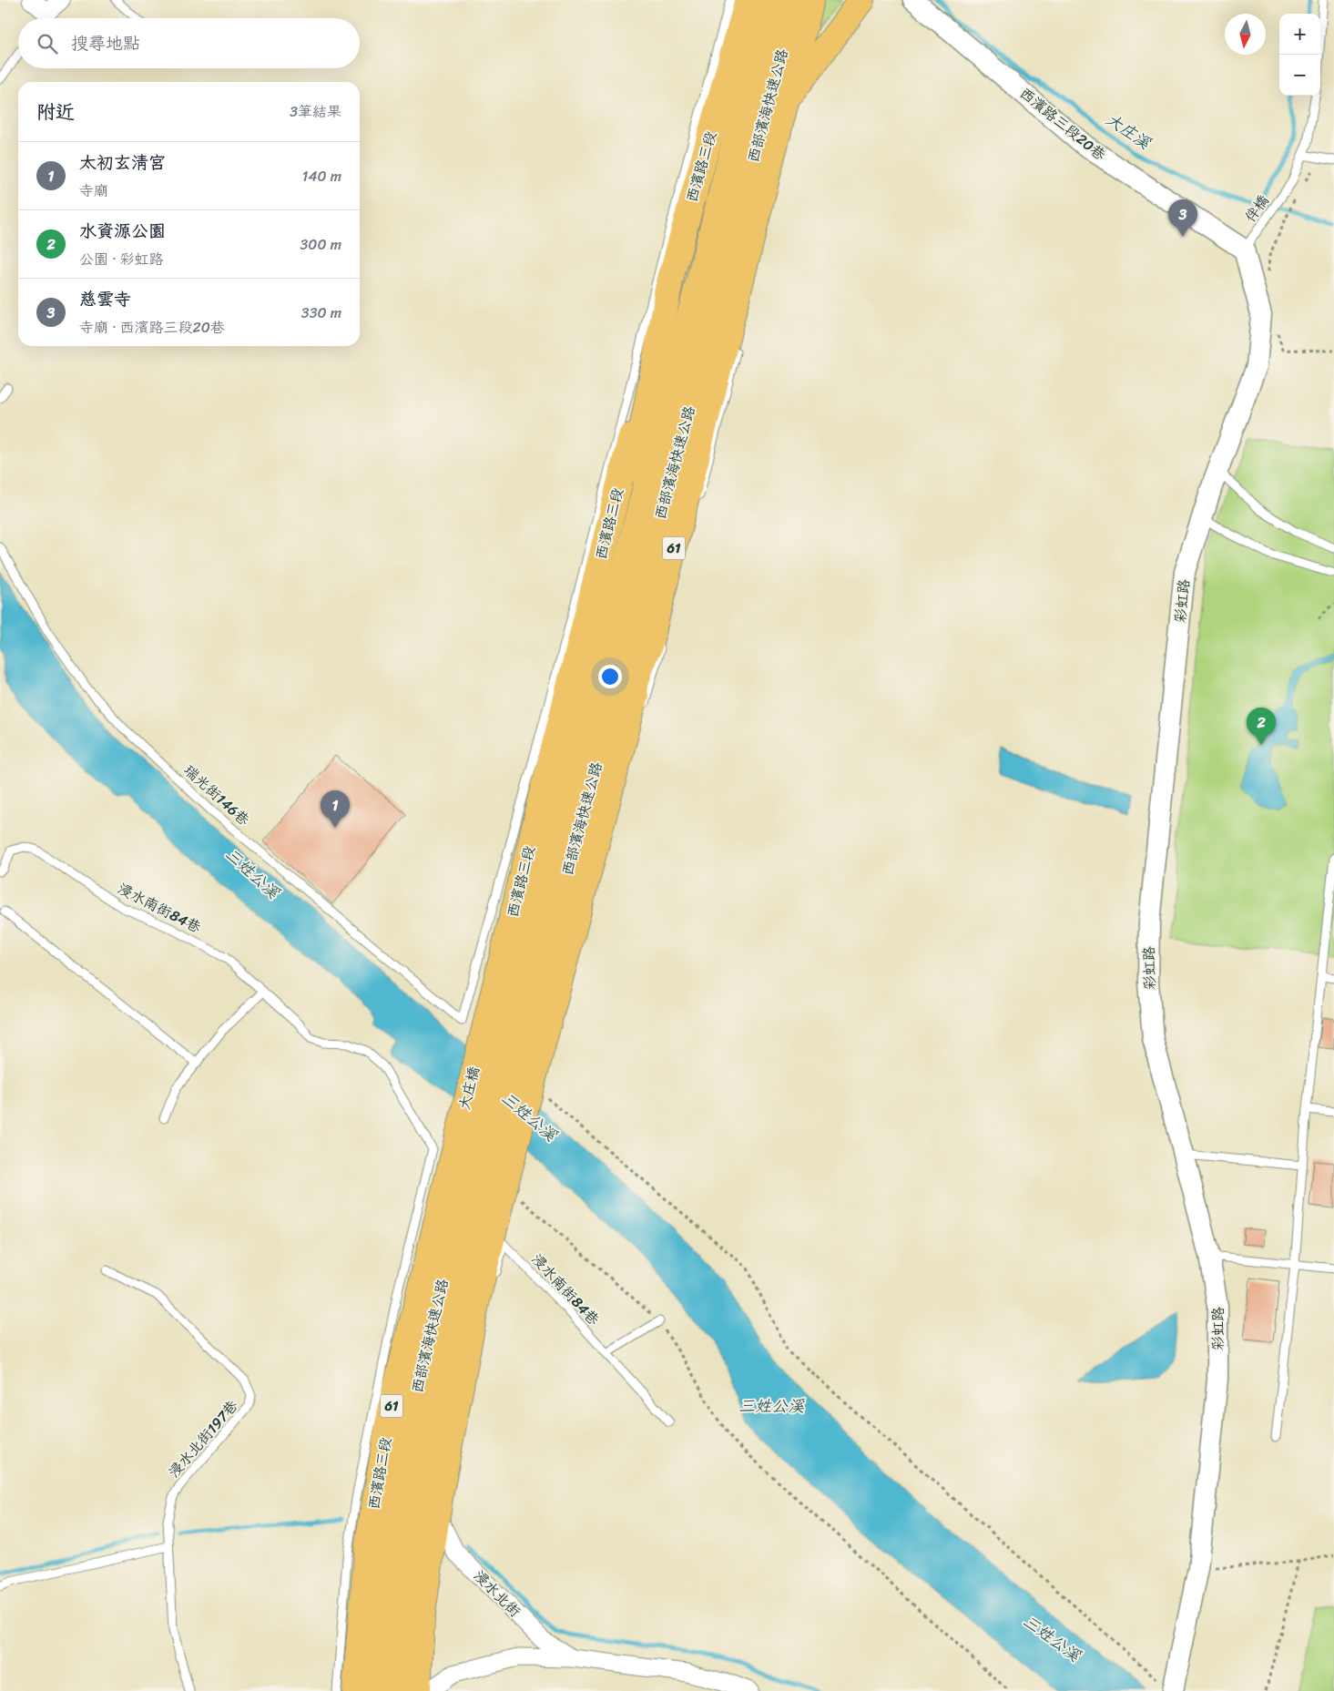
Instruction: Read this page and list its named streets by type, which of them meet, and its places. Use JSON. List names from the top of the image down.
{
  "streets": {
    "main road": [
      "西部濱海快速公路",
      "西濱路三段",
      "61",
      "大庄橋"
    ],
    "street": ["西濱路三段20巷", "彩虹路", "浸水北街"],
    "lane": [
      "伴橋",
      "瑞光街146巷",
      "浸水南街84巷",
      "浸水北街197巷"
    ]
  },
  "crossings": [
    ["西部濱海快速公路", "西濱路三段"],
    ["西部濱海快速公路", "61"],
    ["西部濱海快速公路", "大庄橋"],
    ["西濱路三段20巷", "伴橋"],
    ["西濱路三段20巷", "彩虹路"],
    ["西濱路三段", "61"],
    ["西濱路三段", "瑞光街146巷"],
    ["西濱路三段", "浸水南街84巷"],
    ["西濱路三段", "大庄橋"],
    ["伴橋", "彩虹路"],
    ["61", "大庄橋"],
    ["61", "浸水北街"]
  ],
  "water": ["大庄溪", "三姓公溪"],
  "north": "bottom",
  "page": {
    "map_buttons": ["+", "−"],
    "search": "搜尋地點",
    "heading": ["附近", "3筆結果"],
    "list": [
      {
        "mark": "1",
        "name": "太初玄清宮",
        "note": "寺廟",
        "value": "140 m"
      },
      {
        "mark": "2",
        "name": "水資源公園",
        "note": "公園 · 彩虹路",
        "value": "300 m"
      },
      {
        "mark": "3",
        "name": "慈雲寺",
        "note": "寺廟 · 西濱路三段20巷",
        "value": "330 m"
      }
    ],
    "pins": ["3", "2", "1"]
  }
}
